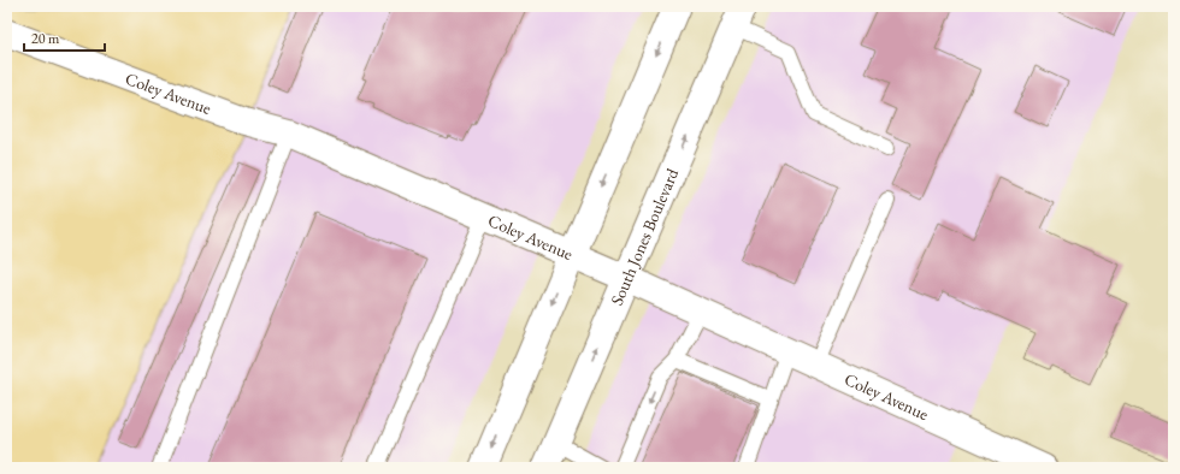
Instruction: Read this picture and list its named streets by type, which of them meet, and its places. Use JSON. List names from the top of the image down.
{
  "streets": {
    "street": ["Coley Avenue", "South Jones Boulevard"]
  },
  "crossings": [
    ["Coley Avenue", "South Jones Boulevard"]
  ],
  "scale_bar": "20 m"
}
